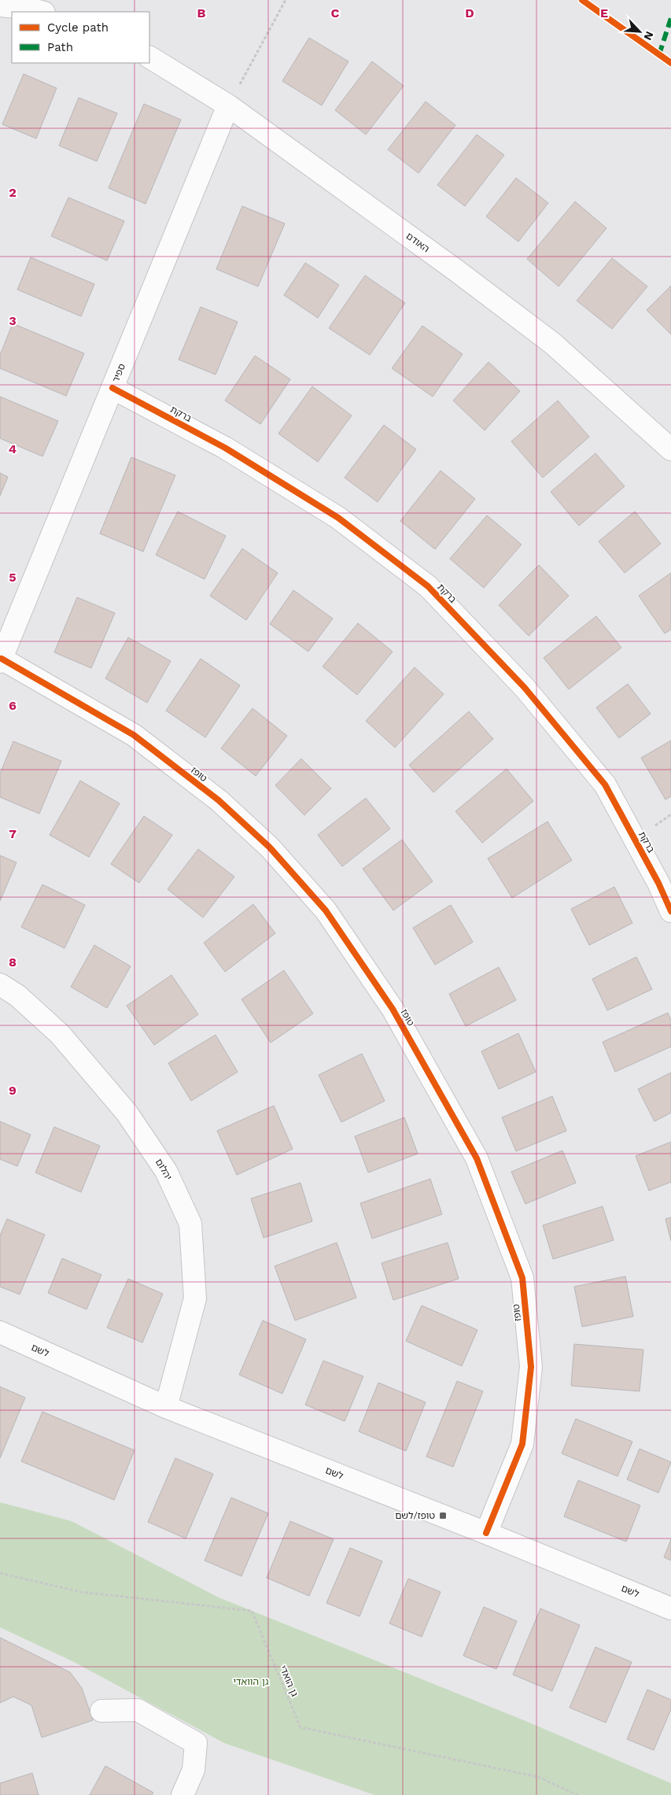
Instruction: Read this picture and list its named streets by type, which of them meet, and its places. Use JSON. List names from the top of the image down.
{
  "streets": {
    "street": [
      "האודם",
      "ספיר",
      "ברקת",
      "טופז",
      "יהלום",
      "לשם"
    ],
    "path": ["גן הואדי"]
  },
  "crossings": [
    ["האודם", "ספיר"],
    ["ספיר", "ברקת"],
    ["ספיר", "טופז"],
    ["טופז", "לשם"],
    ["יהלום", "לשם"]
  ],
  "parks": ["גן הוואדי"],
  "places": {
    "transit": ["טופז/לשם"]
  },
  "legend": ["Cycle path", "Path"],
  "north": "bottom right",
  "grid": {
    "columns": [
      "B",
      "C",
      "D",
      "E"
    ],
    "rows": [
      "2",
      "3",
      "4",
      "5",
      "6",
      "7",
      "8",
      "9"
    ]
  }
}
